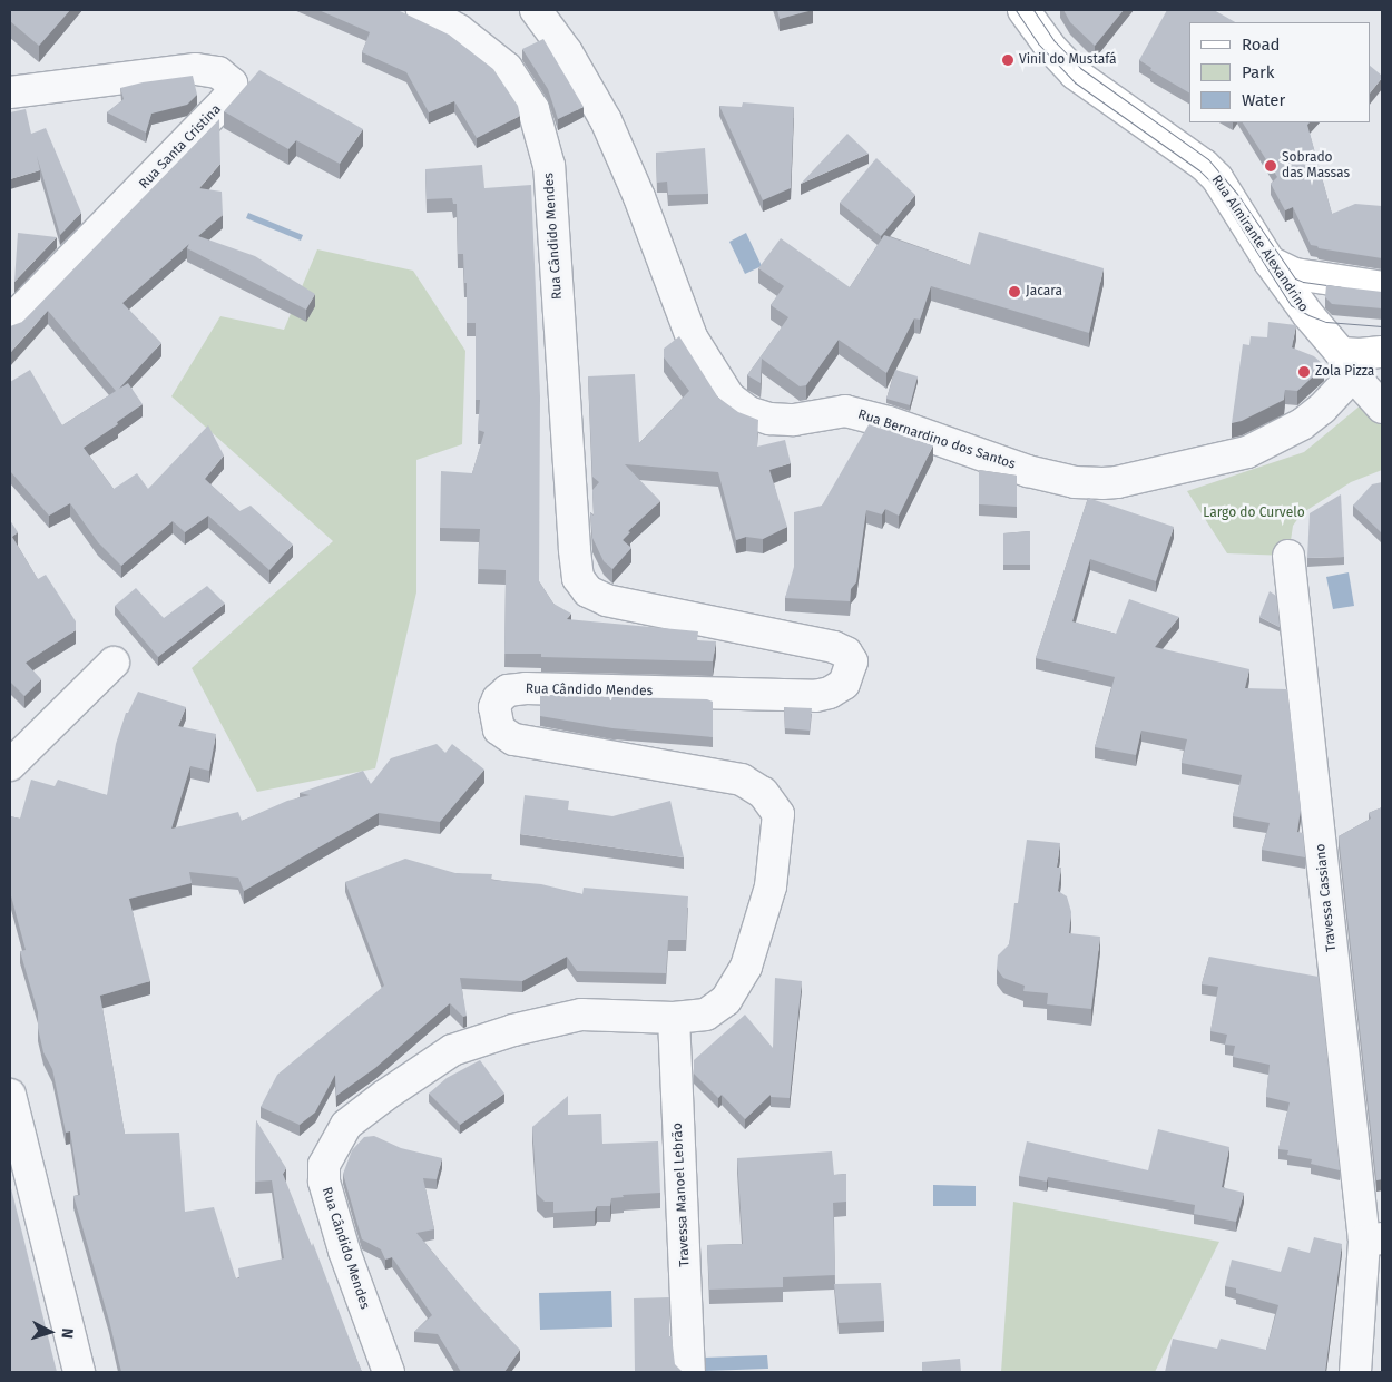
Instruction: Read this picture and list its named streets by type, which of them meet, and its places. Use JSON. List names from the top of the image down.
{
  "streets": {
    "street": [
      "Rua Santa Cristina",
      "Rua Cândido Mendes",
      "Rua Almirante Alexandrino",
      "Rua Bernardino dos Santos",
      "Travessa Cassiano",
      "Travessa Manoel Lebrão"
    ]
  },
  "crossings": [
    ["Rua Cândido Mendes", "Travessa Manoel Lebrão"],
    ["Rua Almirante Alexandrino", "Rua Bernardino dos Santos"]
  ],
  "parks": ["Largo do Curvelo"],
  "places": [
    "Vinil do Mustafá",
    "Sobrado das Massas",
    "Jacara",
    "Zola Pizza"
  ],
  "legend": ["Road", "Park", "Water"],
  "north": "right"
}
